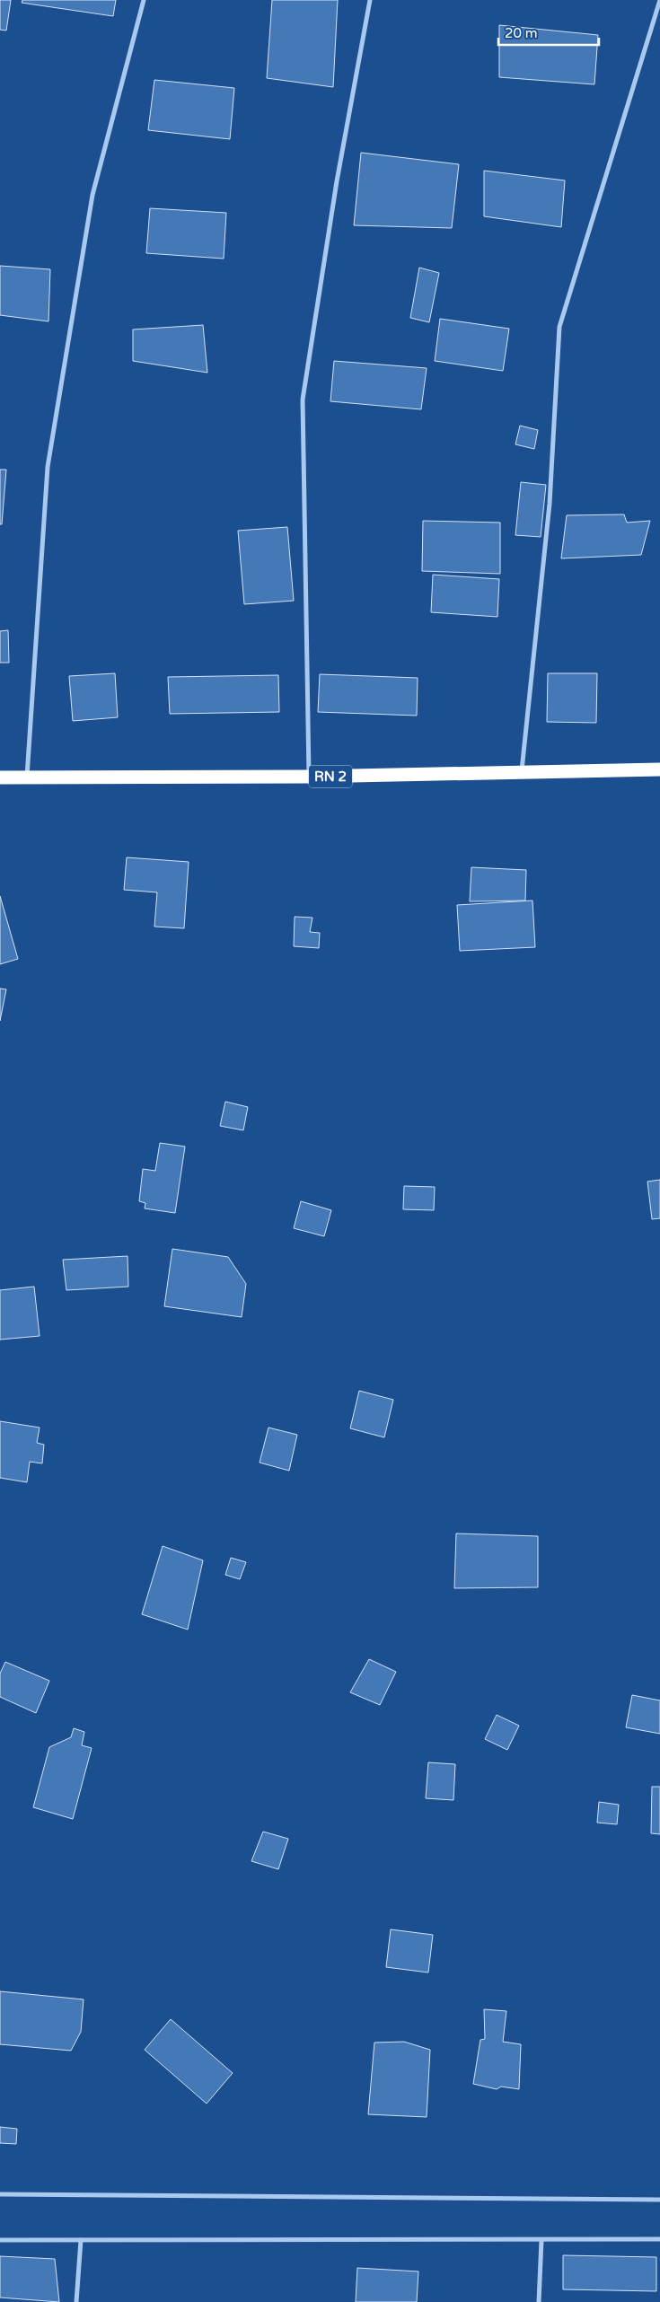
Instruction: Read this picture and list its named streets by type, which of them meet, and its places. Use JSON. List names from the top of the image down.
{
  "streets": {
    "highway": ["RN 2"]
  },
  "scale_bar": "20 m"
}
